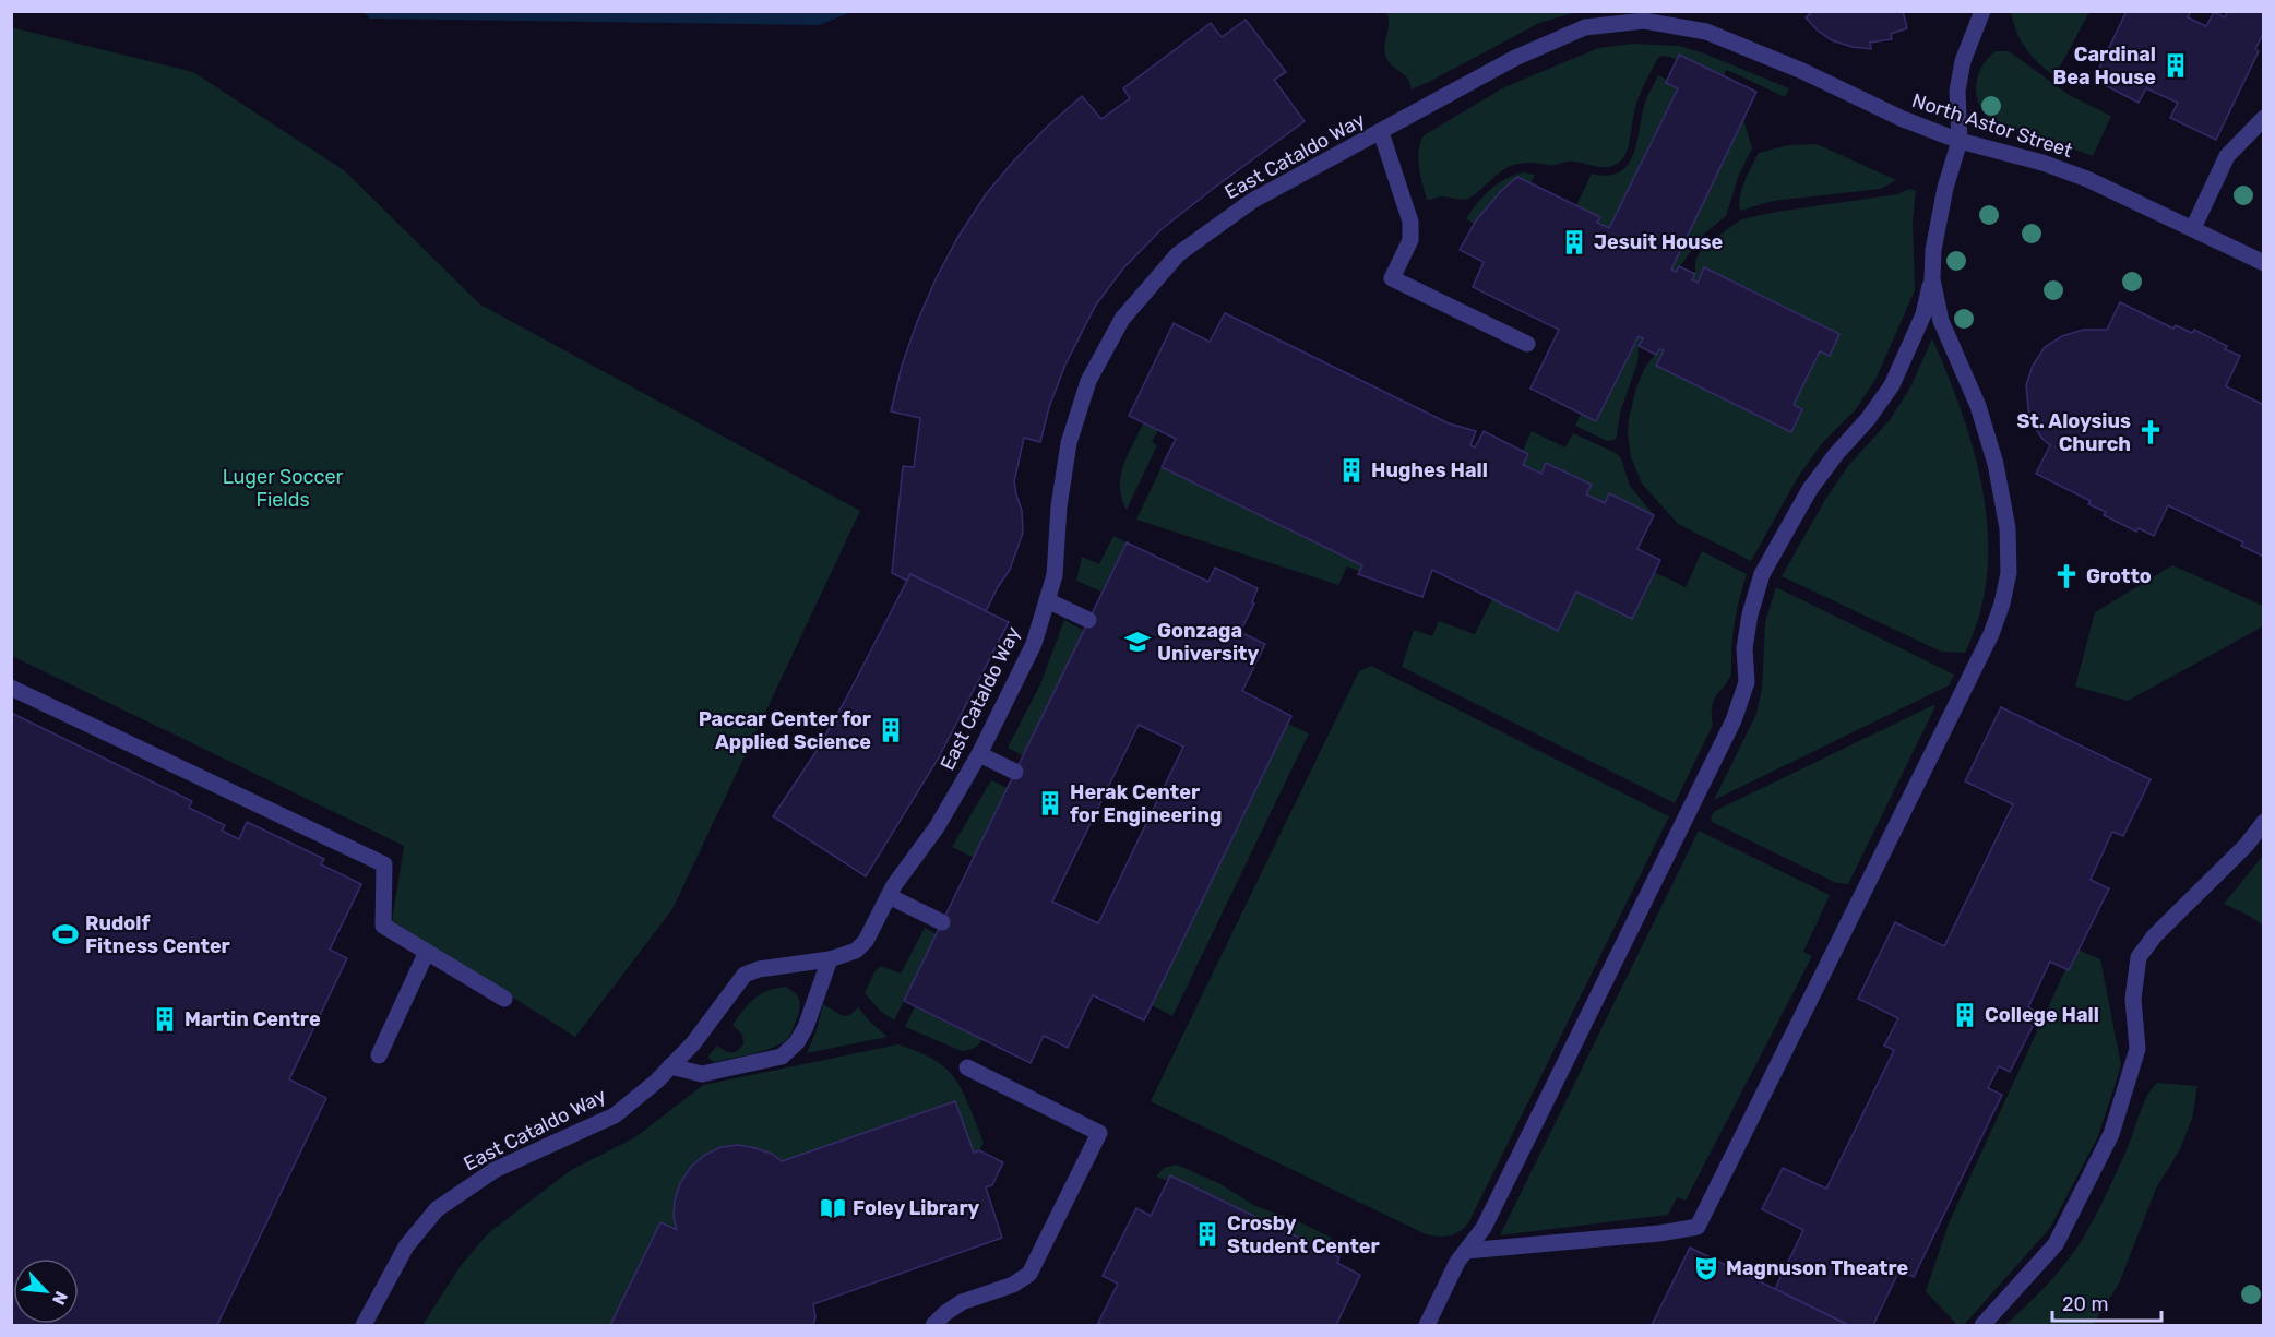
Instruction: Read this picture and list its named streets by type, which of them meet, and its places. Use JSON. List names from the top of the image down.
{
  "streets": {
    "street": ["North Astor Street", "East Cataldo Way"]
  },
  "crossings": [
    ["North Astor Street", "East Cataldo Way"]
  ],
  "parks": ["Luger Soccer Fields"],
  "places": {
    "building": [
      "Cardinal Bea House",
      "Jesuit House",
      "Hughes Hall",
      "Paccar Center for Applied Science",
      "Herak Center for Engineering",
      "College Hall",
      "Martin Centre",
      "Crosby Student Center"
    ],
    "church": ["St. Aloysius Church", "Grotto"],
    "school or university": ["Gonzaga University"],
    "sports": ["Rudolf Fitness Center"],
    "library": ["Foley Library"],
    "theatre": ["Magnuson Theatre"]
  },
  "scale_bar": "20 m",
  "north": "bottom right"
}
